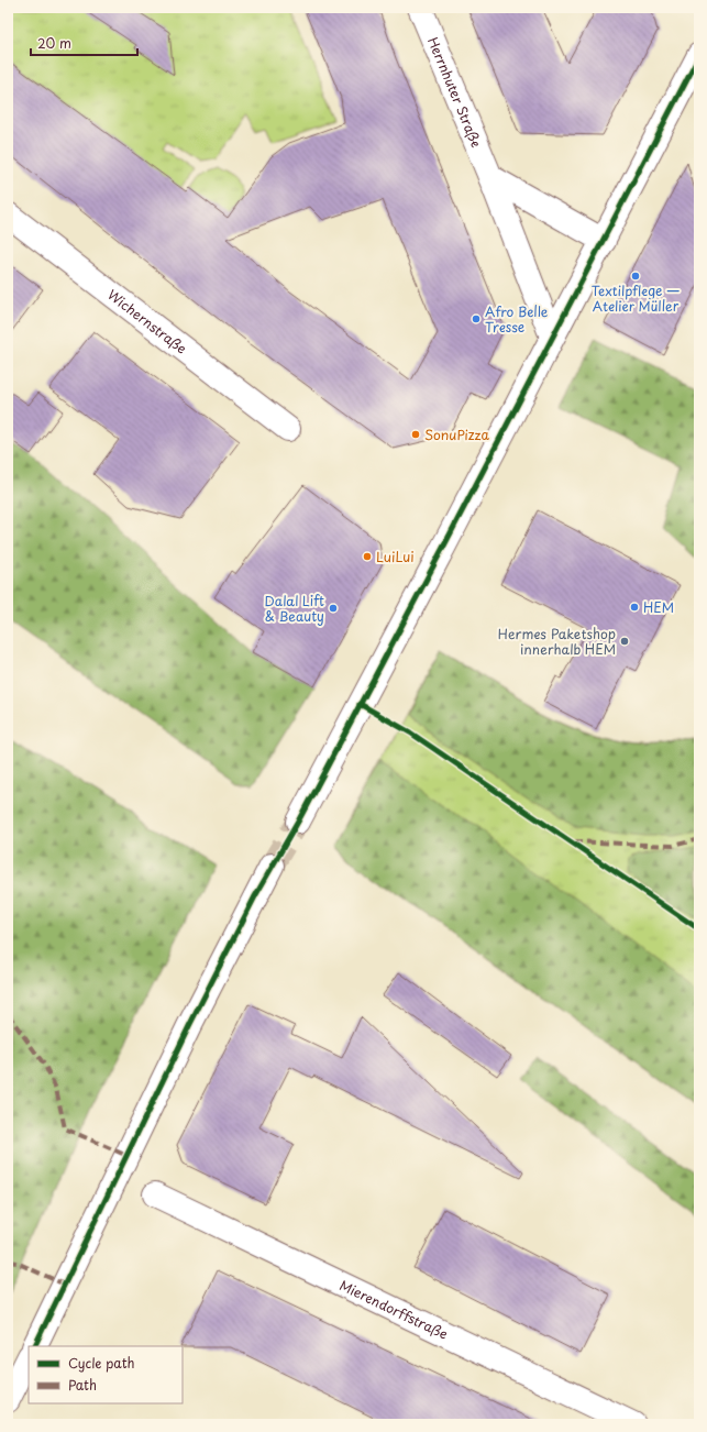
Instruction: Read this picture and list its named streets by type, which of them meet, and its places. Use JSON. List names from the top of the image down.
{
  "streets": {
    "street": ["Herrnhuter Straße", "Wichernstraße", "Mierendorffstraße"]
  },
  "places": [
    "Textilpflege — Atelier Müller",
    "Afro Belle Tresse",
    "SonuPizza",
    "LuiLui",
    "HEM",
    "Dalal Lift & Beauty",
    "Hermes Paketshop innerhalb HEM"
  ],
  "legend": ["Cycle path", "Path"],
  "scale_bar": "20 m"
}
